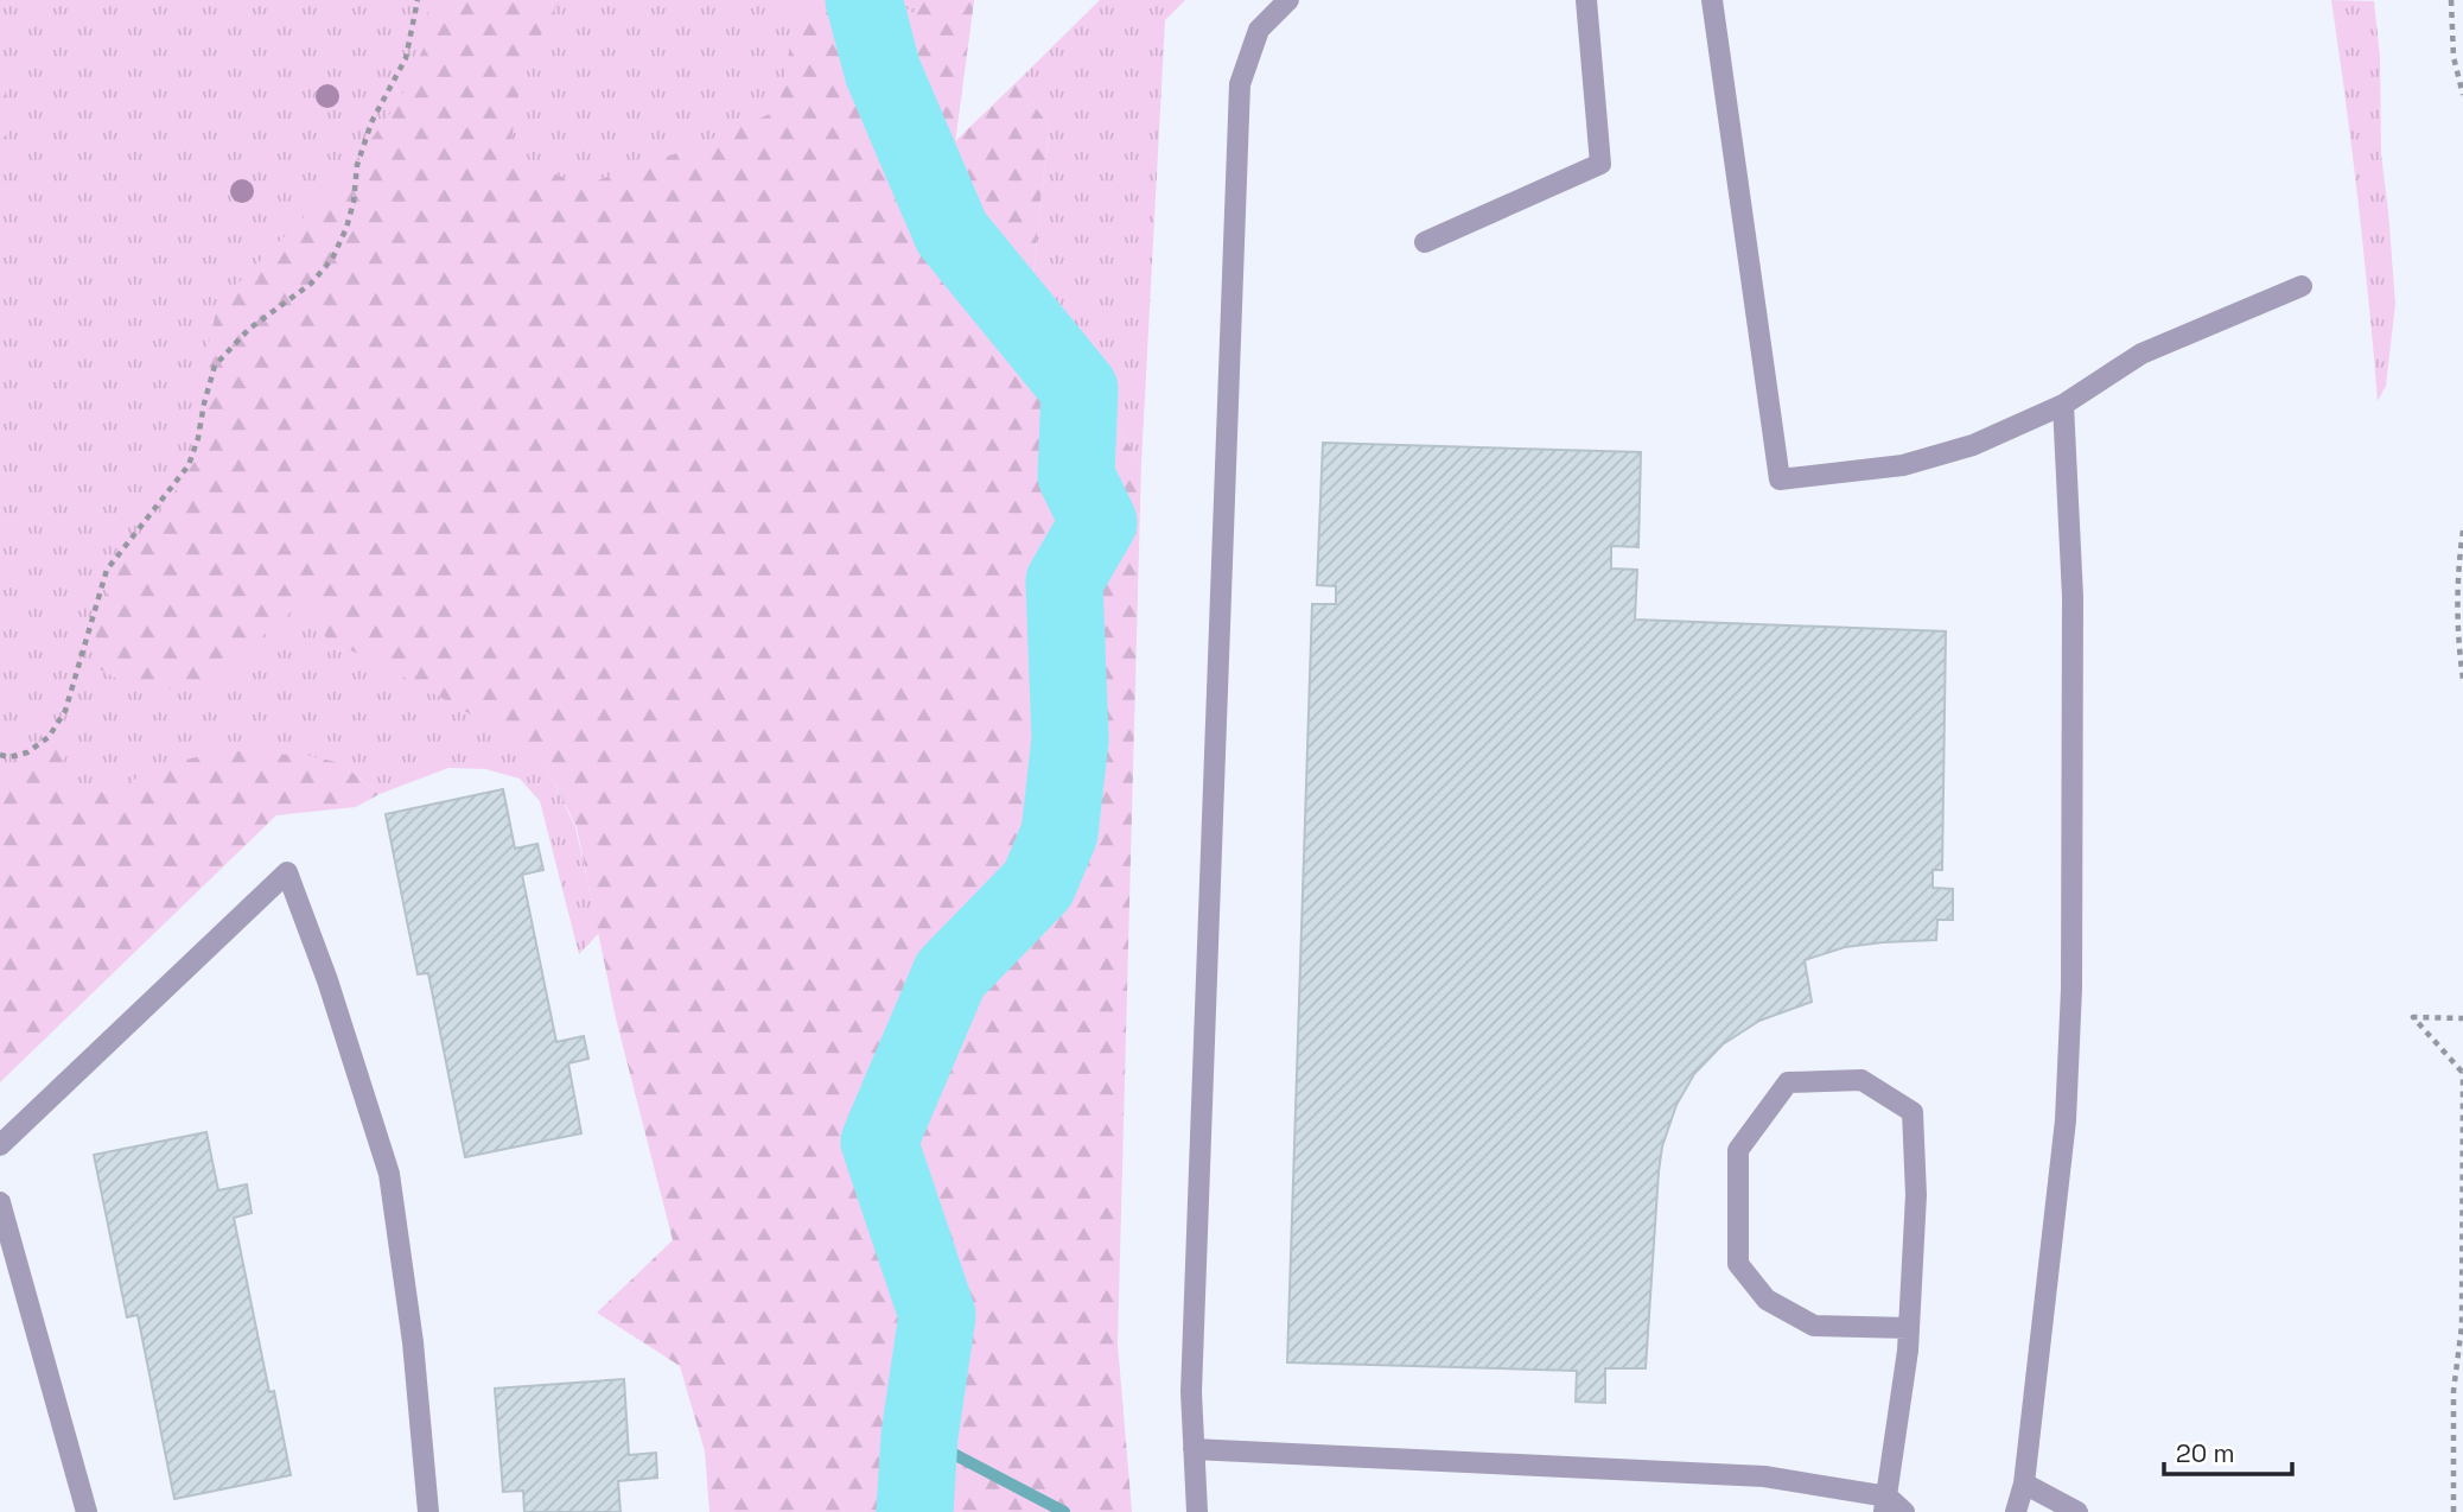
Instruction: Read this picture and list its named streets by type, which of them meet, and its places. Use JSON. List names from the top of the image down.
{
  "scale_bar": "20 m"
}
